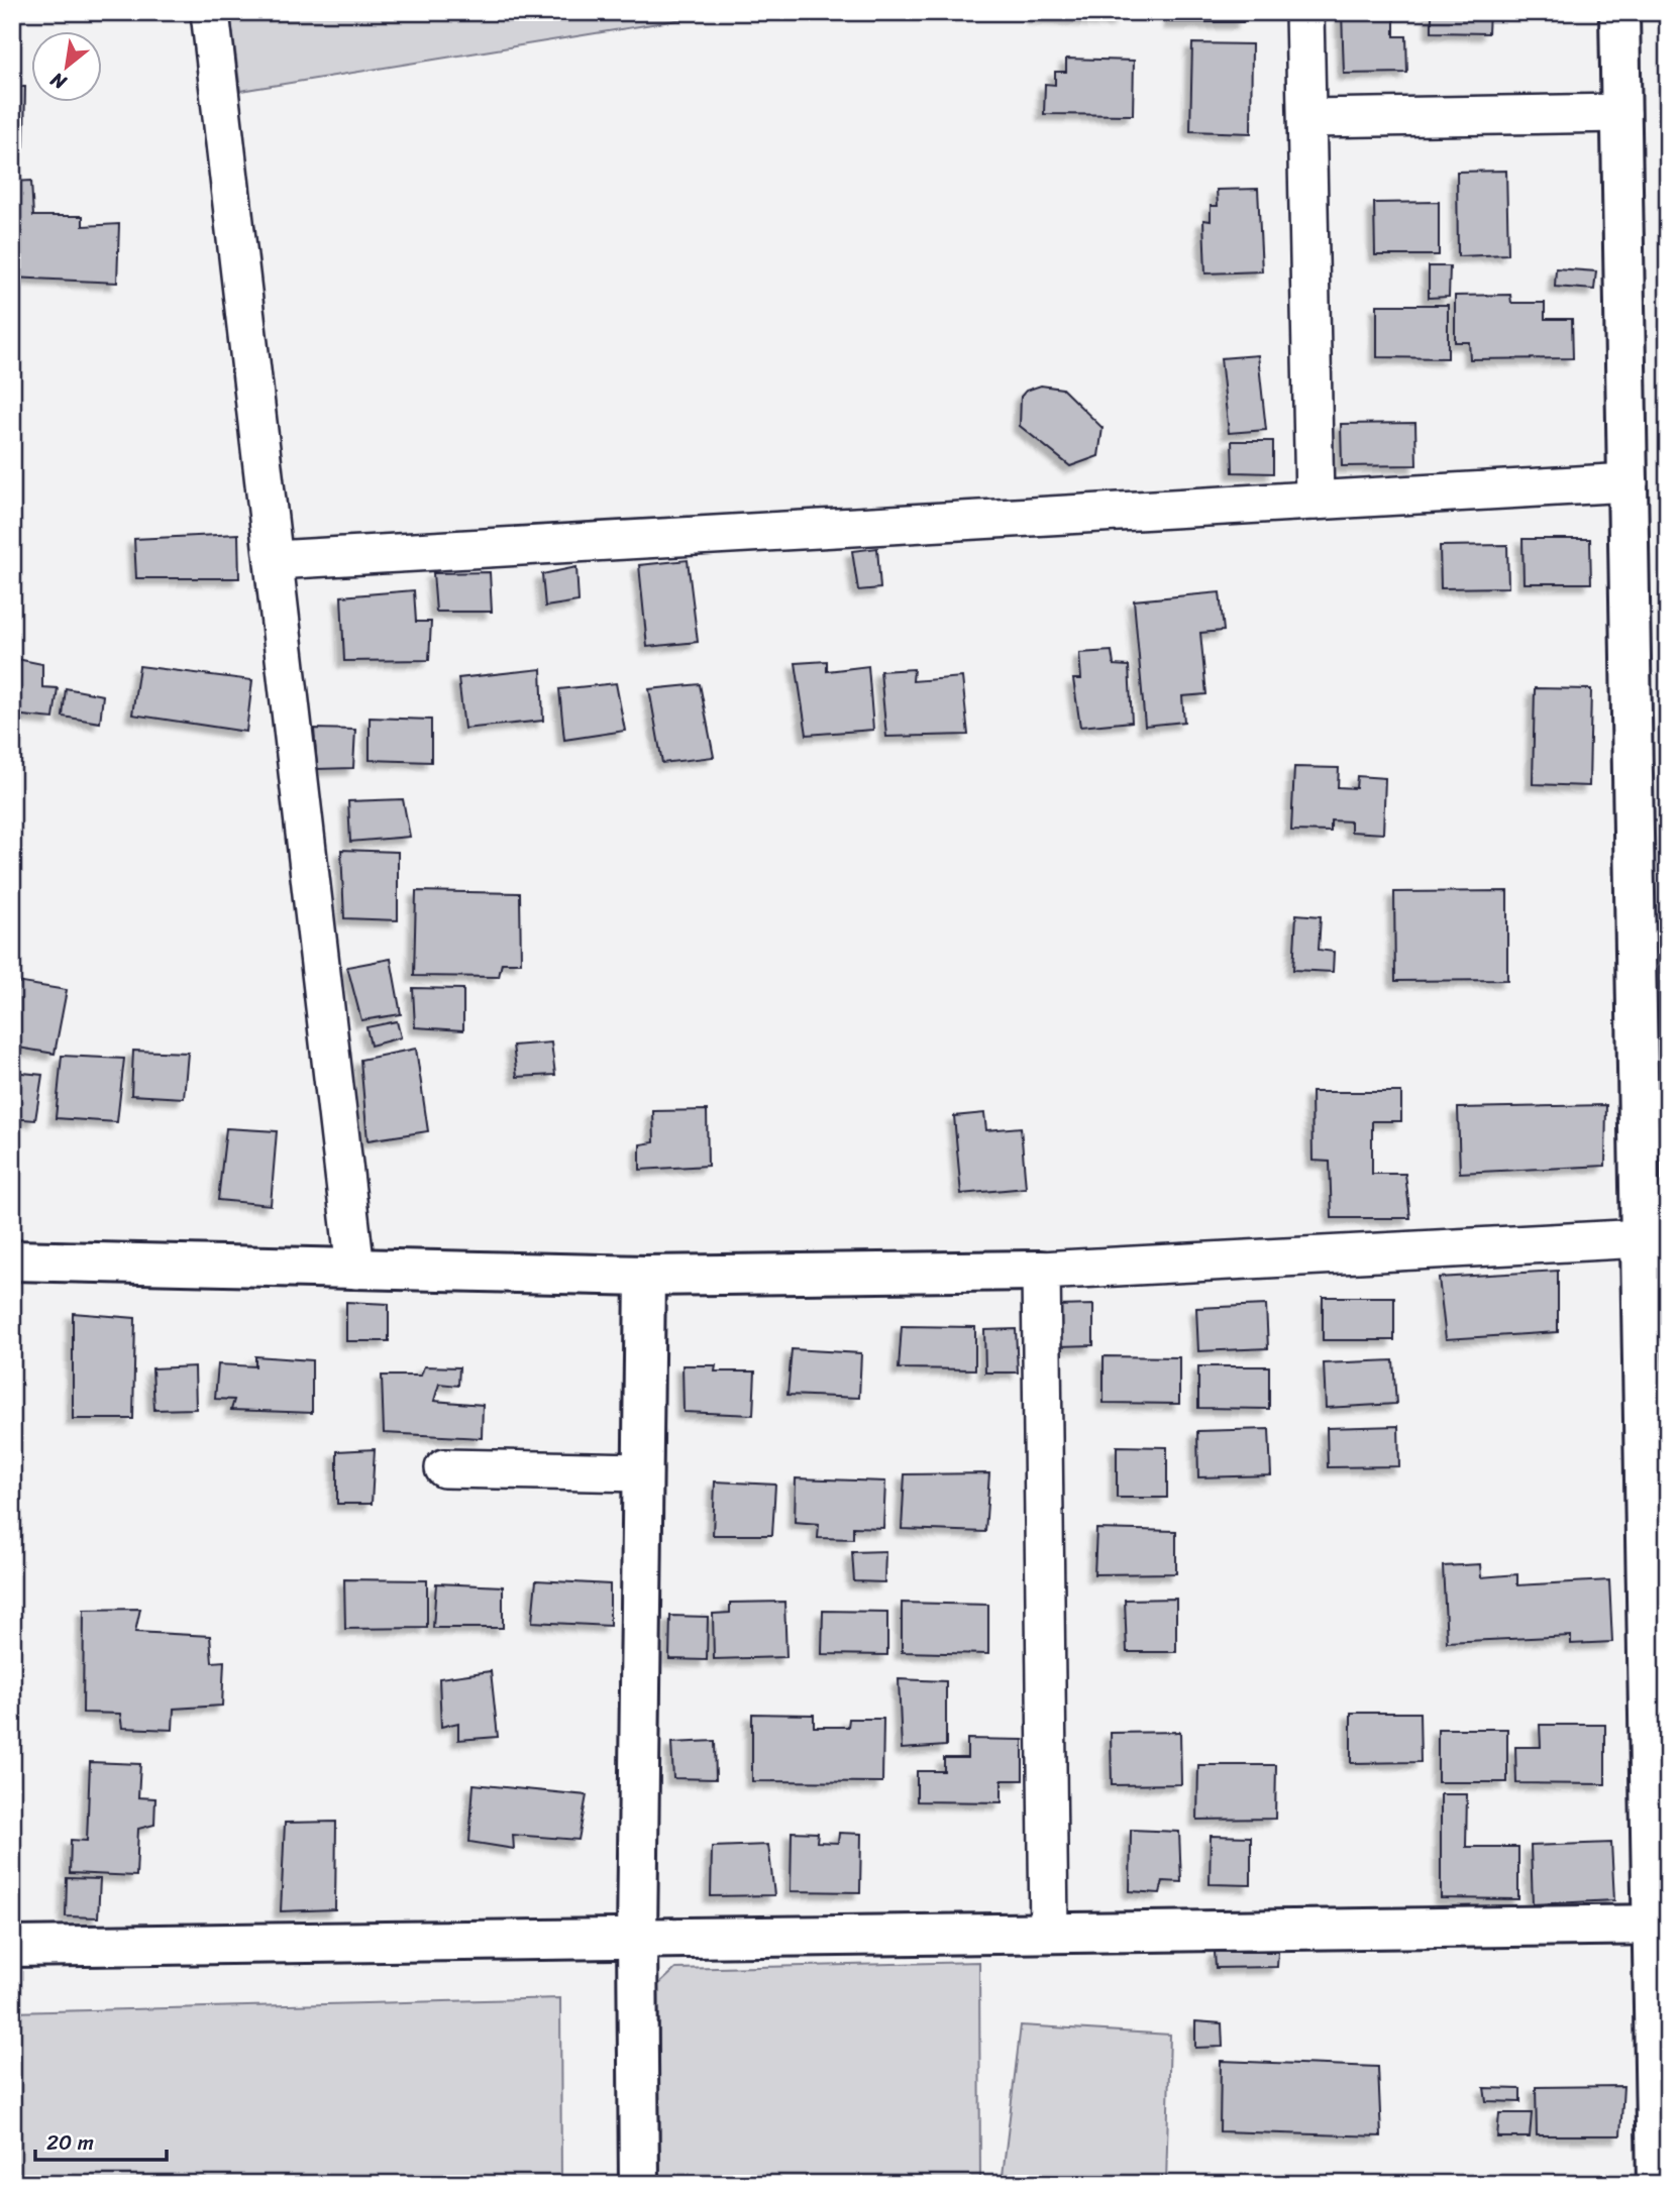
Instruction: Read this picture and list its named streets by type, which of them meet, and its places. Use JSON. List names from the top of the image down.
{
  "scale_bar": "20 m",
  "north": "bottom left"
}
